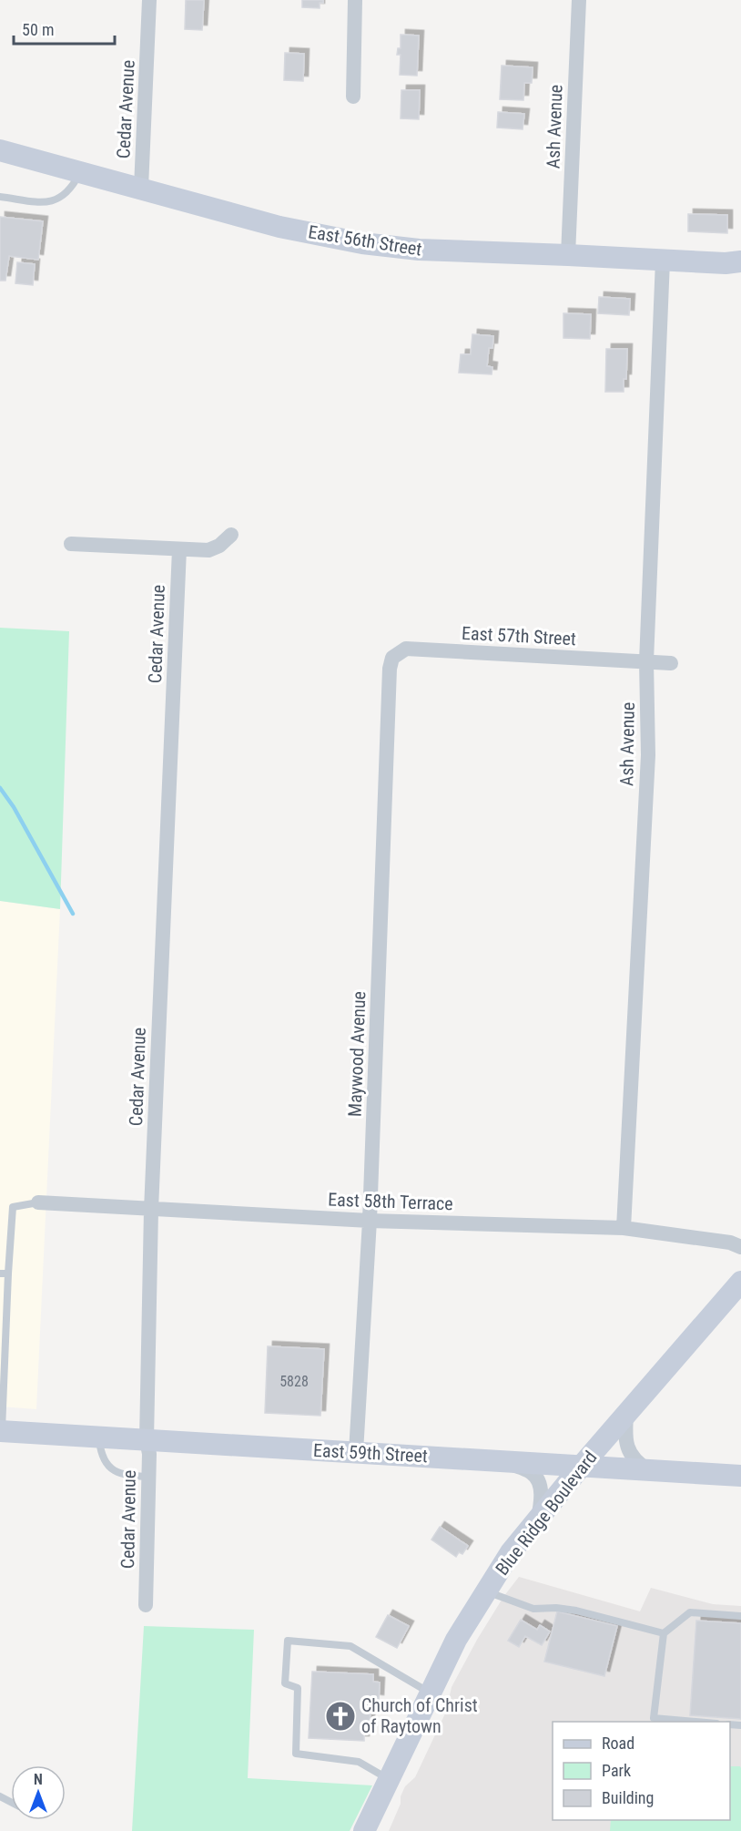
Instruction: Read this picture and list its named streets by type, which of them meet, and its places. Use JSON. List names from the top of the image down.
{
  "streets": {
    "street": [
      "Cedar Avenue",
      "Ash Avenue",
      "East 56th Street",
      "East 57th Street",
      "Maywood Avenue",
      "East 58th Terrace",
      "East 59th Street",
      "Blue Ridge Boulevard"
    ]
  },
  "crossings": [
    ["Cedar Avenue", "East 56th Street"],
    ["Cedar Avenue", "East 58th Terrace"],
    ["Cedar Avenue", "East 59th Street"],
    ["Ash Avenue", "East 56th Street"],
    ["Ash Avenue", "East 57th Street"],
    ["Ash Avenue", "East 58th Terrace"],
    ["East 57th Street", "Maywood Avenue"],
    ["Maywood Avenue", "East 58th Terrace"],
    ["Maywood Avenue", "East 59th Street"],
    ["East 59th Street", "Blue Ridge Boulevard"]
  ],
  "places": {
    "church": ["Church of Christ of Raytown"]
  },
  "house_numbers": ["5828"],
  "legend": ["Road", "Park", "Building"],
  "scale_bar": "50 m",
  "north": "top"
}
